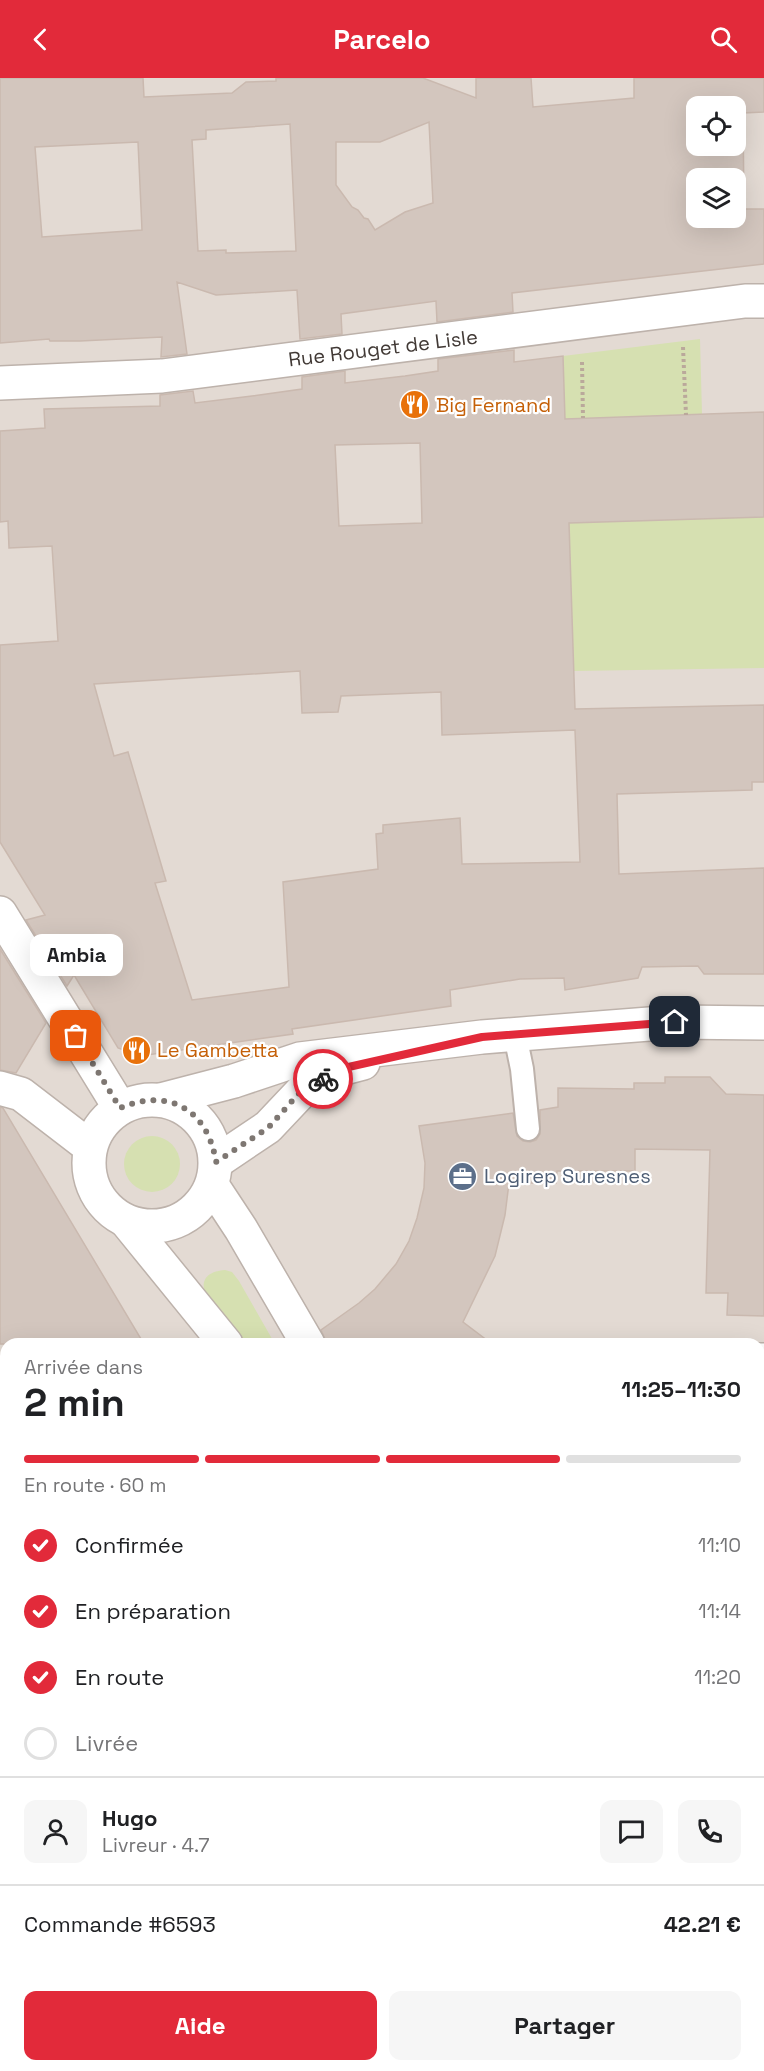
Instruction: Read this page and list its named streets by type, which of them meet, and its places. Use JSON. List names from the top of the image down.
{
  "streets": {
    "street": ["Rue Rouget de Lisle"]
  },
  "places": {
    "restaurant": ["Big Fernand", "Le Gambetta"],
    "other": ["Ambia"],
    "office": ["Logirep Suresnes"]
  },
  "page": {
    "header": "Parcelo",
    "bubble": "Ambia",
    "heading": ["2 min", "Arrivée dans", "11:25–11:30"],
    "panel": [
      "Hugo",
      "Livreur · 4.7",
      "Commande #6593",
      "42.21 €"
    ],
    "bar": "En route · 60 m",
    "list": [
      ["Confirmée", "11:10"],
      ["En préparation", "11:14"],
      ["En route", "11:20"],
      "Livrée"
    ],
    "buttons": ["Aide", "Partager"]
  }
}
